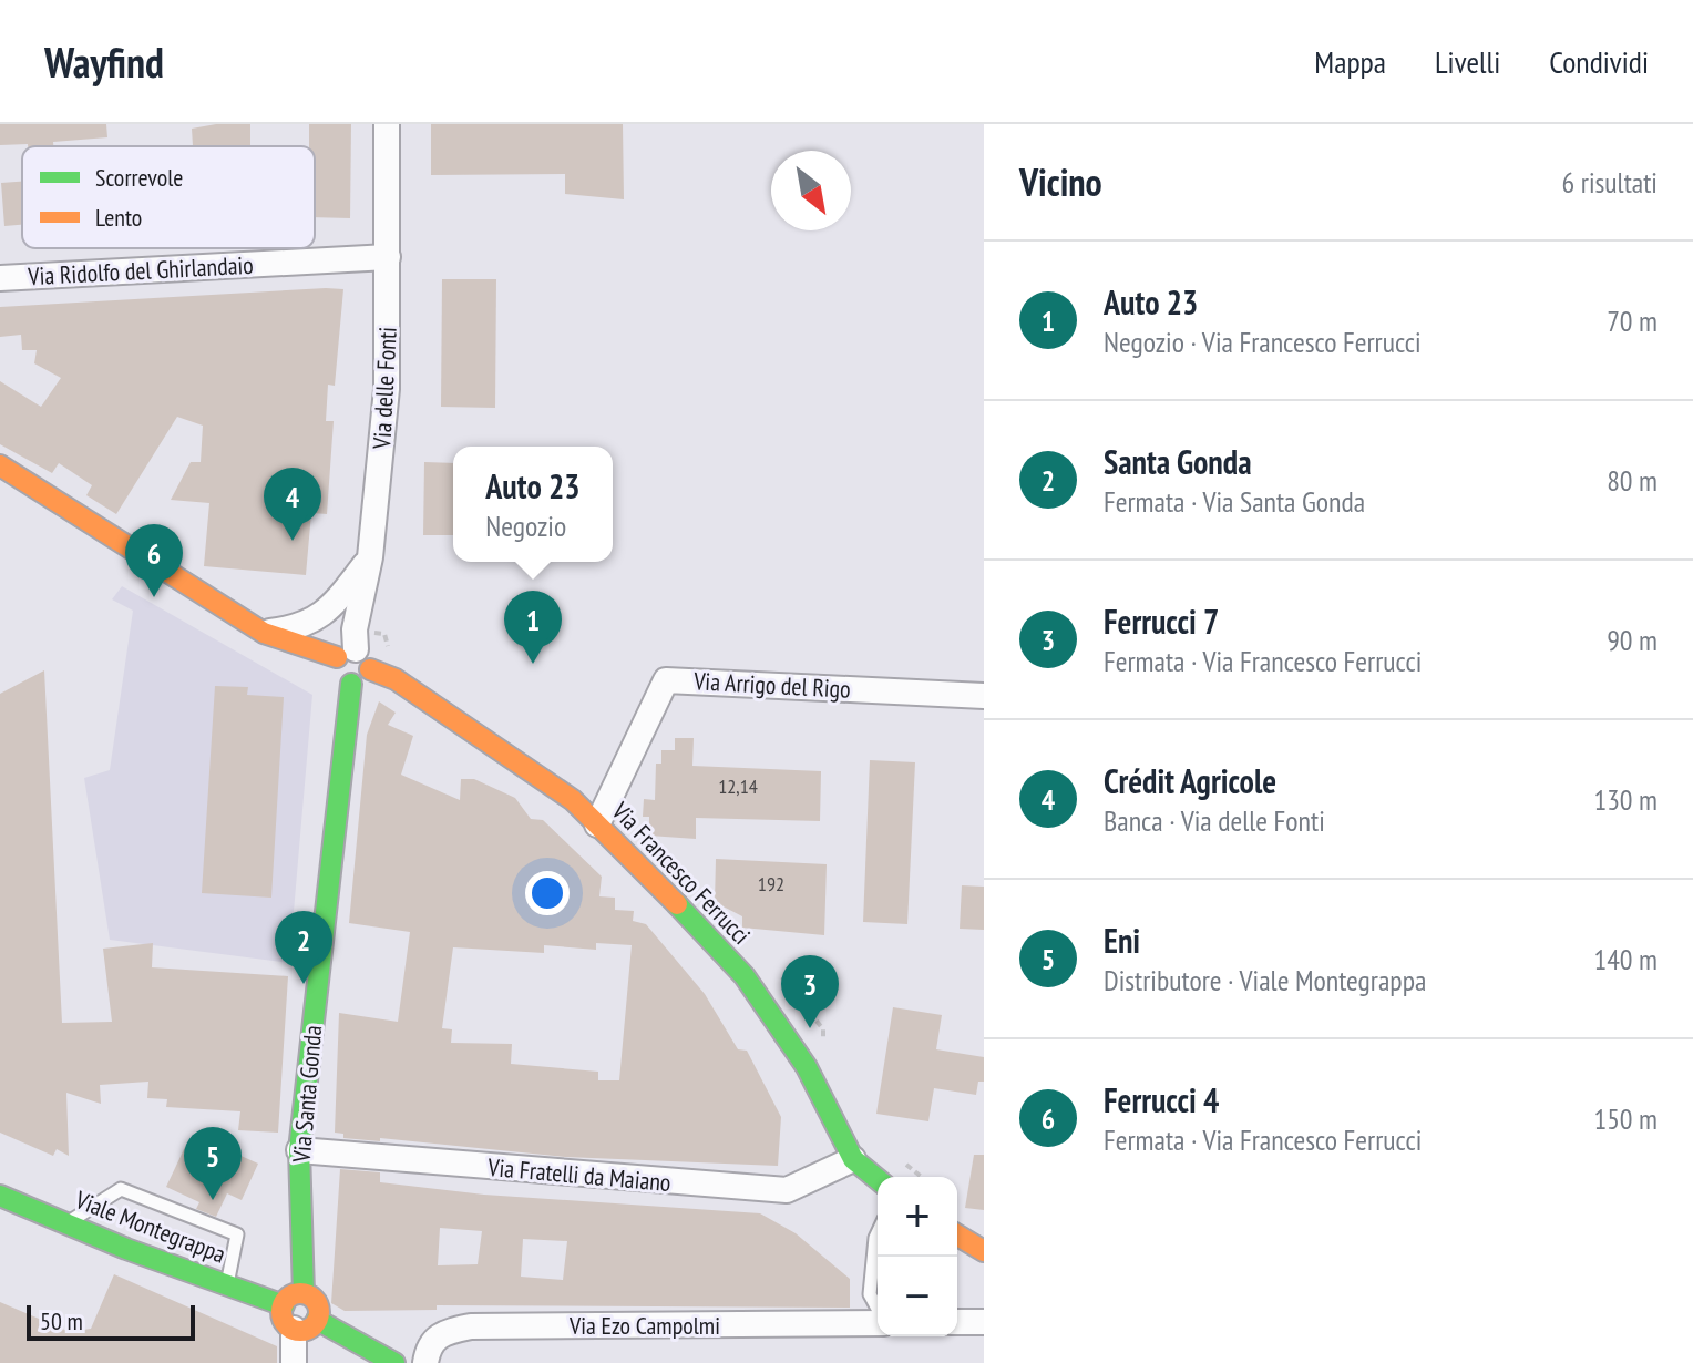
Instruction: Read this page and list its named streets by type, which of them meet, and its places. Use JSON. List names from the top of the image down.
{
  "streets": {
    "street": [
      "Via Ridolfo del Ghirlandaio",
      "Via delle Fonti",
      "Via Arrigo del Rigo",
      "Via Francesco Ferrucci",
      "Via Santa Gonda",
      "Via Fratelli da Maiano",
      "Viale Montegrappa",
      "Via Ezo Campolmi"
    ]
  },
  "crossings": [
    ["Via Ridolfo del Ghirlandaio", "Via delle Fonti"],
    ["Via delle Fonti", "Via Francesco Ferrucci"],
    ["Via Arrigo del Rigo", "Via Francesco Ferrucci"],
    ["Via Francesco Ferrucci", "Via Fratelli da Maiano"],
    ["Via Santa Gonda", "Via Fratelli da Maiano"],
    ["Via Santa Gonda", "Viale Montegrappa"]
  ],
  "house_numbers": ["12,14", "192"],
  "legend": ["Scorrevole", "Lento"],
  "scale_bar": "50 m",
  "north": "bottom right",
  "page": {
    "header": "Wayfind",
    "nav": ["Mappa", "Livelli", "Condividi"],
    "heading": ["Vicino", "6 risultati"],
    "list": [
      {
        "mark": "1",
        "name": "Auto 23",
        "note": "Negozio · Via Francesco Ferrucci",
        "value": "70 m"
      },
      {
        "mark": "2",
        "name": "Santa Gonda",
        "note": "Fermata · Via Santa Gonda",
        "value": "80 m"
      },
      {
        "mark": "3",
        "name": "Ferrucci 7",
        "note": "Fermata · Via Francesco Ferrucci",
        "value": "90 m"
      },
      {
        "mark": "4",
        "name": "Crédit Agricole",
        "note": "Banca · Via delle Fonti",
        "value": "130 m"
      },
      {
        "mark": "5",
        "name": "Eni",
        "note": "Distributore · Viale Montegrappa",
        "value": "140 m"
      },
      {
        "mark": "6",
        "name": "Ferrucci 4",
        "note": "Fermata · Via Francesco Ferrucci",
        "value": "150 m"
      }
    ],
    "popup": ["Auto 23", "Negozio"],
    "pins": [
      "4",
      "6",
      "1",
      "2",
      "3",
      "5"
    ],
    "map_buttons": ["+", "−"],
    "scale": "50 m"
  }
}
